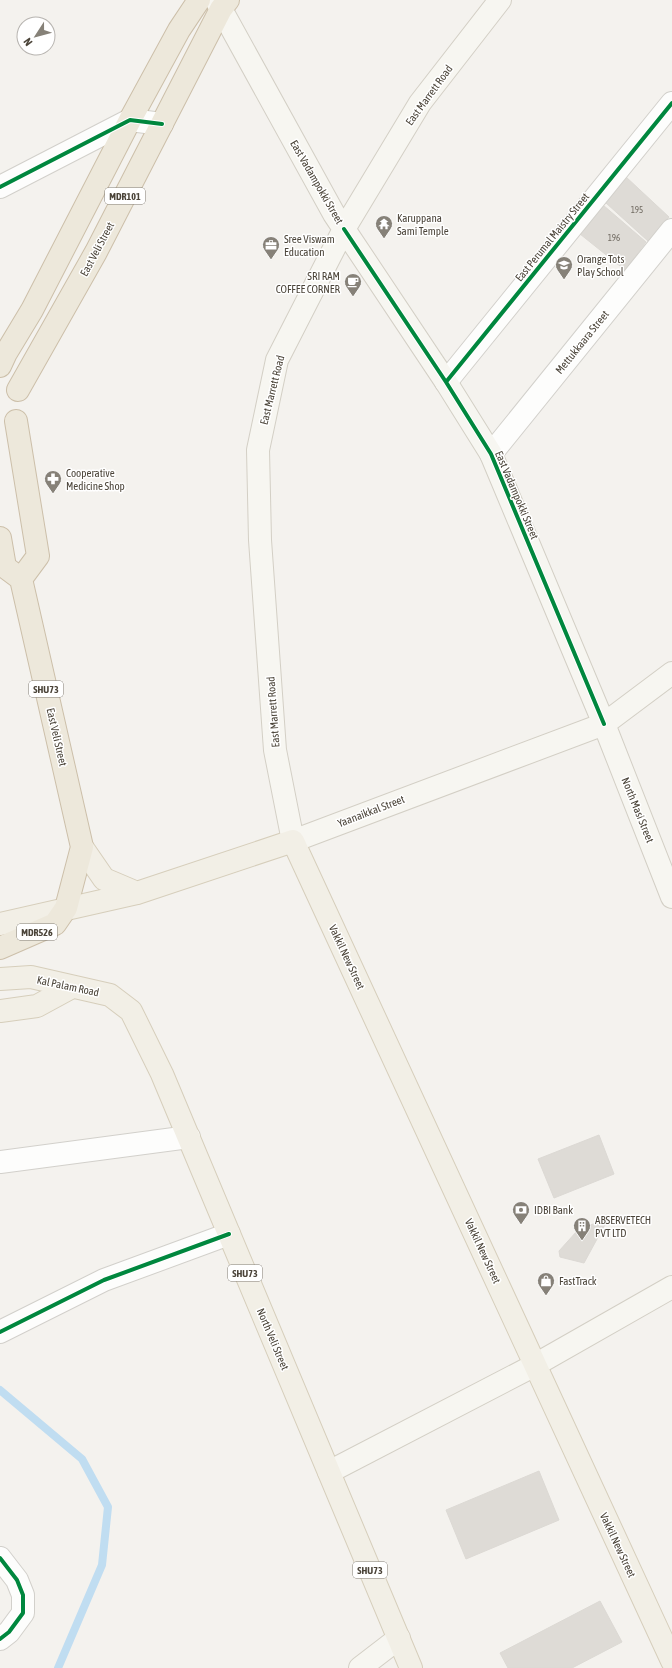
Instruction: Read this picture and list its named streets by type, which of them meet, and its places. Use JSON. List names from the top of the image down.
{
  "streets": {
    "highway": [
      "MDR101",
      "East Veli Street",
      "SHU73",
      "MDR526"
    ],
    "main road": [
      "East Marrett Road",
      "East Vadampokki Street",
      "North Masi Street",
      "Yaanaikkal Street",
      "Vakkil New Street",
      "Kal Palam Road",
      "North Veli Street"
    ],
    "street": ["East Perumal Maistry Street", "Mettukkaara Street"]
  },
  "crossings": [
    ["East Marrett Road", "East Vadampokki Street"],
    ["East Marrett Road", "Yaanaikkal Street"],
    ["East Marrett Road", "Vakkil New Street"],
    ["East Vadampokki Street", "East Perumal Maistry Street"],
    ["East Vadampokki Street", "East Veli Street"],
    ["East Vadampokki Street", "Mettukkaara Street"],
    ["East Vadampokki Street", "North Masi Street"],
    ["East Vadampokki Street", "Yaanaikkal Street"],
    ["East Veli Street", "Yaanaikkal Street"],
    ["East Veli Street", "MDR526"],
    ["North Masi Street", "Yaanaikkal Street"],
    ["Yaanaikkal Street", "MDR526"],
    ["Yaanaikkal Street", "Vakkil New Street"],
    ["Kal Palam Road", "North Veli Street"]
  ],
  "places": {
    "temple": ["Karuppana Sami Temple"],
    "office": ["Sree Viswam Education"],
    "school or university": ["Orange Tots Play School"],
    "cafe": ["SRI RAM COFFEE CORNER"],
    "pharmacy": ["Cooperative Medicine Shop"],
    "bank": ["IDBI Bank"],
    "building": ["ABSERVETECH PVT LTD"],
    "shop": ["FastTrack"]
  },
  "house_numbers": ["195", "196"],
  "north": "bottom left"
}
